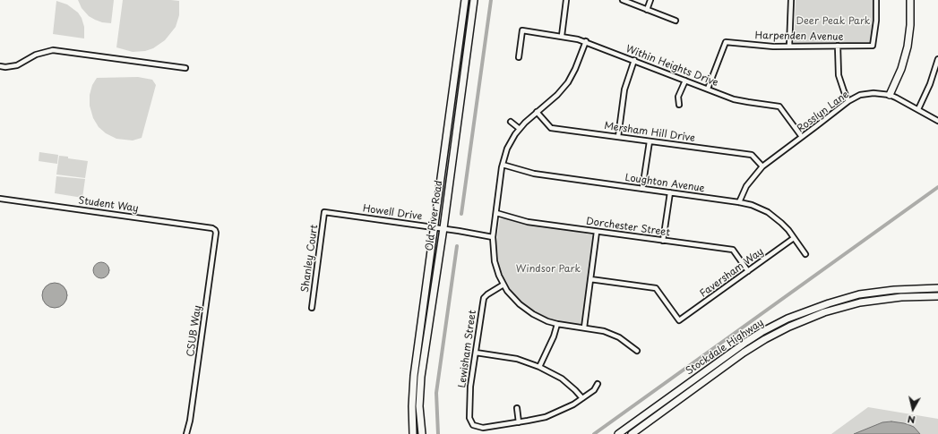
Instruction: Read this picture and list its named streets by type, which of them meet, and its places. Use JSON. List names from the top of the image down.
{
  "streets": {
    "main road": ["Old River Road", "Stockdale Highway"],
    "street": [
      "Harpenden Avenue",
      "Within Heights Drive",
      "Rosslyn Lane",
      "Mersham Hill Drive",
      "Loughton Avenue",
      "Student Way",
      "Howell Drive",
      "Dorchester Street",
      "Shanley Court",
      "Faversham Way",
      "CSUB Way",
      "Lewisham Street"
    ]
  },
  "crossings": [
    ["Harpenden Avenue", "Within Heights Drive"],
    ["Within Heights Drive", "Rosslyn Lane"],
    ["Rosslyn Lane", "Mersham Hill Drive"],
    ["Rosslyn Lane", "Loughton Avenue"],
    ["Loughton Avenue", "Faversham Way"],
    ["Student Way", "CSUB Way"],
    ["Howell Drive", "Old River Road"],
    ["Howell Drive", "Shanley Court"],
    ["Dorchester Street", "Faversham Way"]
  ],
  "parks": ["Deer Peak Park", "Windsor Park"],
  "north": "bottom"
}
